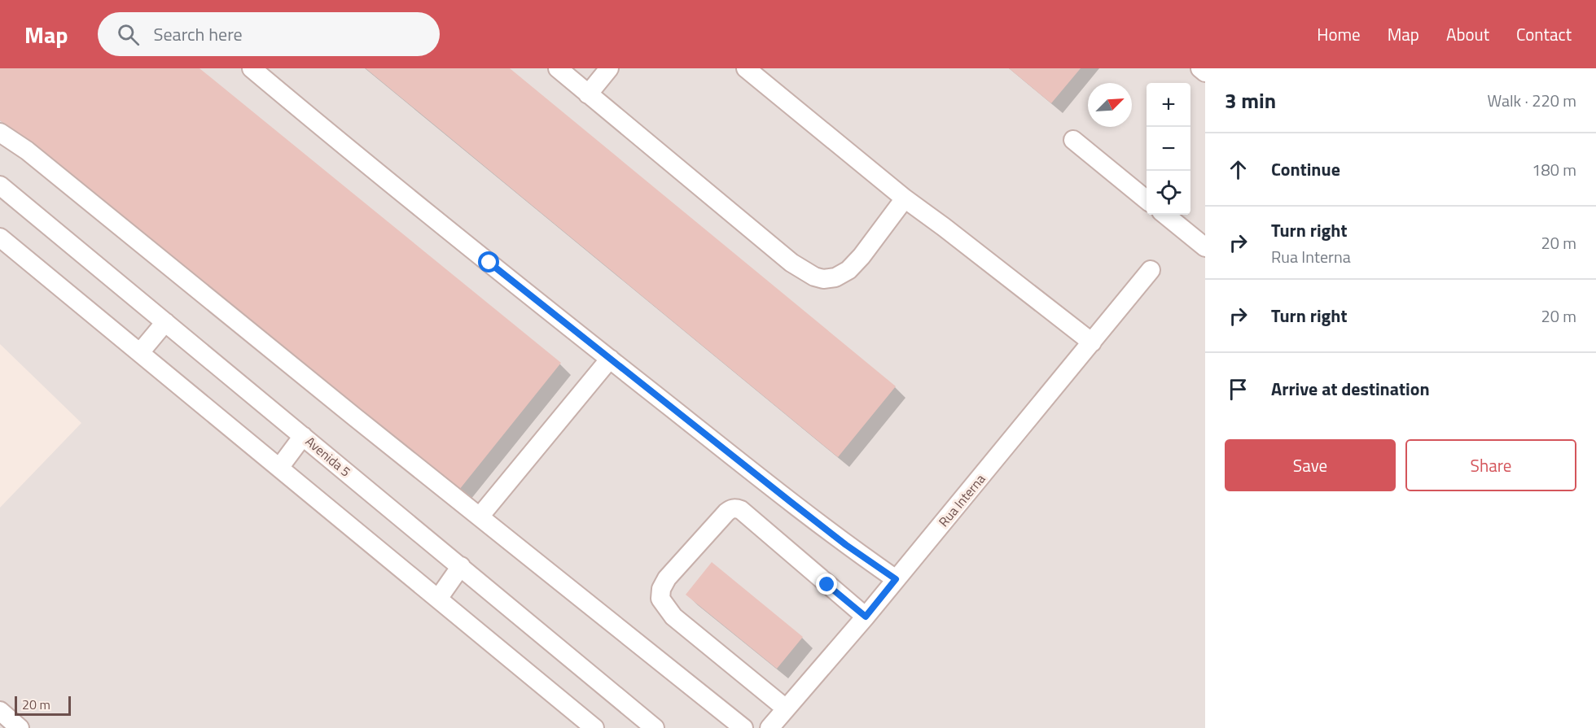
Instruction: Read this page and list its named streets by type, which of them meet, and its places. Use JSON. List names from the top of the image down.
{
  "streets": {
    "lane": ["Avenida 5", "Rua Interna"]
  },
  "scale_bar": "20 m",
  "north": "top right",
  "page": {
    "header": "Map",
    "search": "Search here",
    "nav": [
      "Home",
      "Map",
      "About",
      "Contact"
    ],
    "heading": ["3 min", "Walk · 220 m"],
    "map_buttons": ["+", "−"],
    "list": [
      ["Continue", "180 m"],
      ["Turn right", "Rua Interna", "20 m"],
      ["Turn right", "20 m"],
      "Arrive at destination"
    ],
    "buttons": ["Save", "Share"],
    "scale": "20 m"
  }
}
